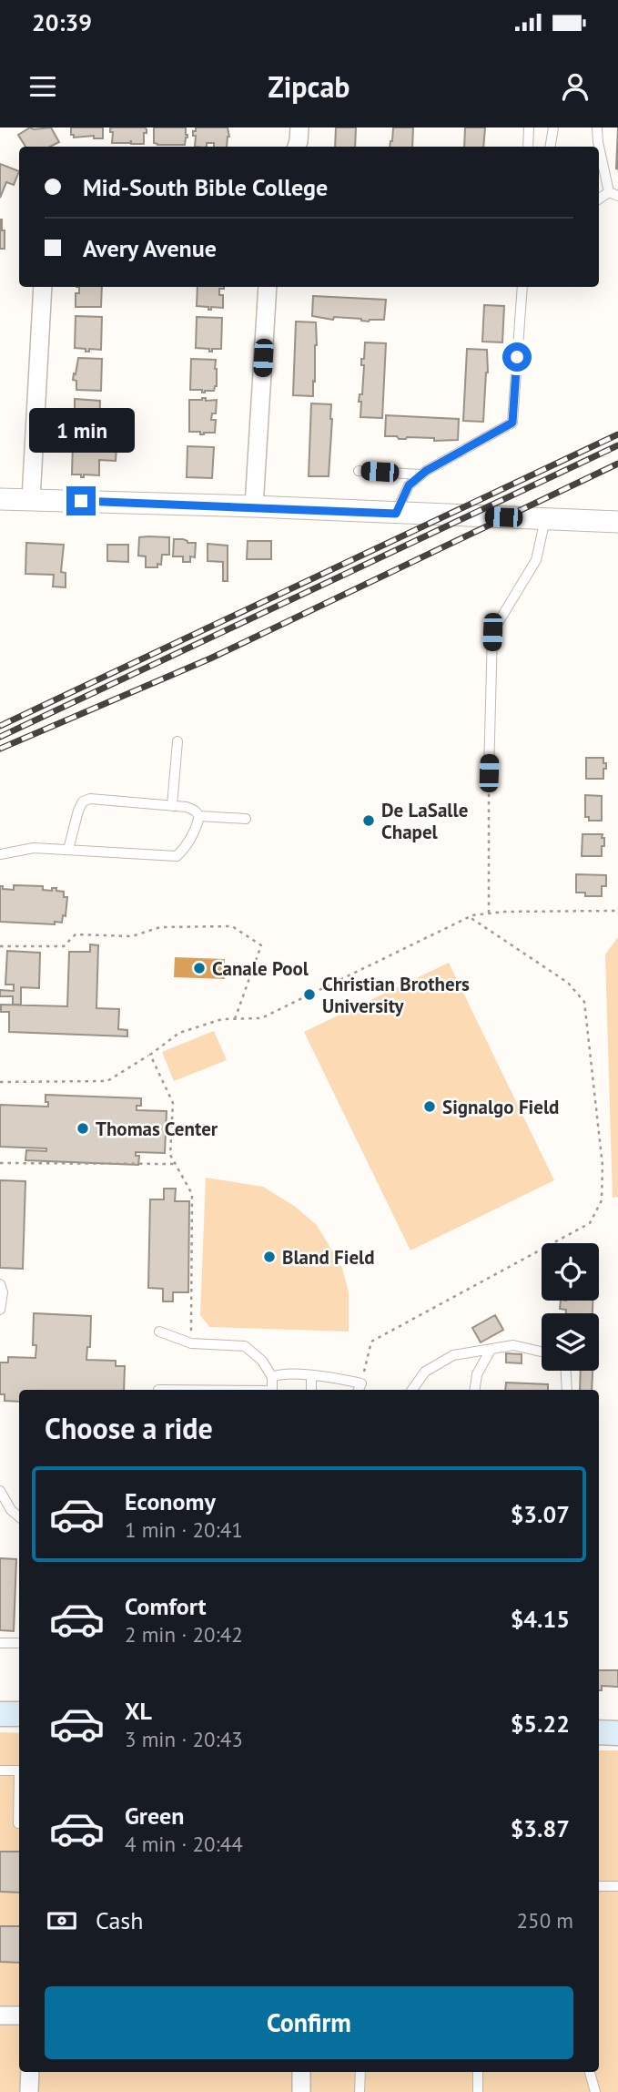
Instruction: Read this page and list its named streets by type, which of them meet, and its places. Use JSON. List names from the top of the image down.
{
  "places": [
    "De LaSalle Chapel",
    "Canale Pool",
    "Christian Brothers University",
    "Signalgo Field",
    "Thomas Center",
    "Bland Field"
  ],
  "page": {
    "status": "20:39",
    "header": "Zipcab",
    "banner": ["Mid-South Bible College", "Avery Avenue"],
    "bubble": "1 min",
    "heading": "Choose a ride",
    "list": [
      {
        "name": "Economy",
        "note": "1 min · 20:41",
        "value": "$3.07"
      },
      {
        "name": "Comfort",
        "note": "2 min · 20:42",
        "value": "$4.15"
      },
      {
        "name": "XL",
        "note": "3 min · 20:43",
        "value": "$5.22"
      },
      {
        "name": "Green",
        "note": "4 min · 20:44",
        "value": "$3.87"
      }
    ],
    "pay": ["Cash", "250 m"],
    "buttons": "Confirm"
  }
}
